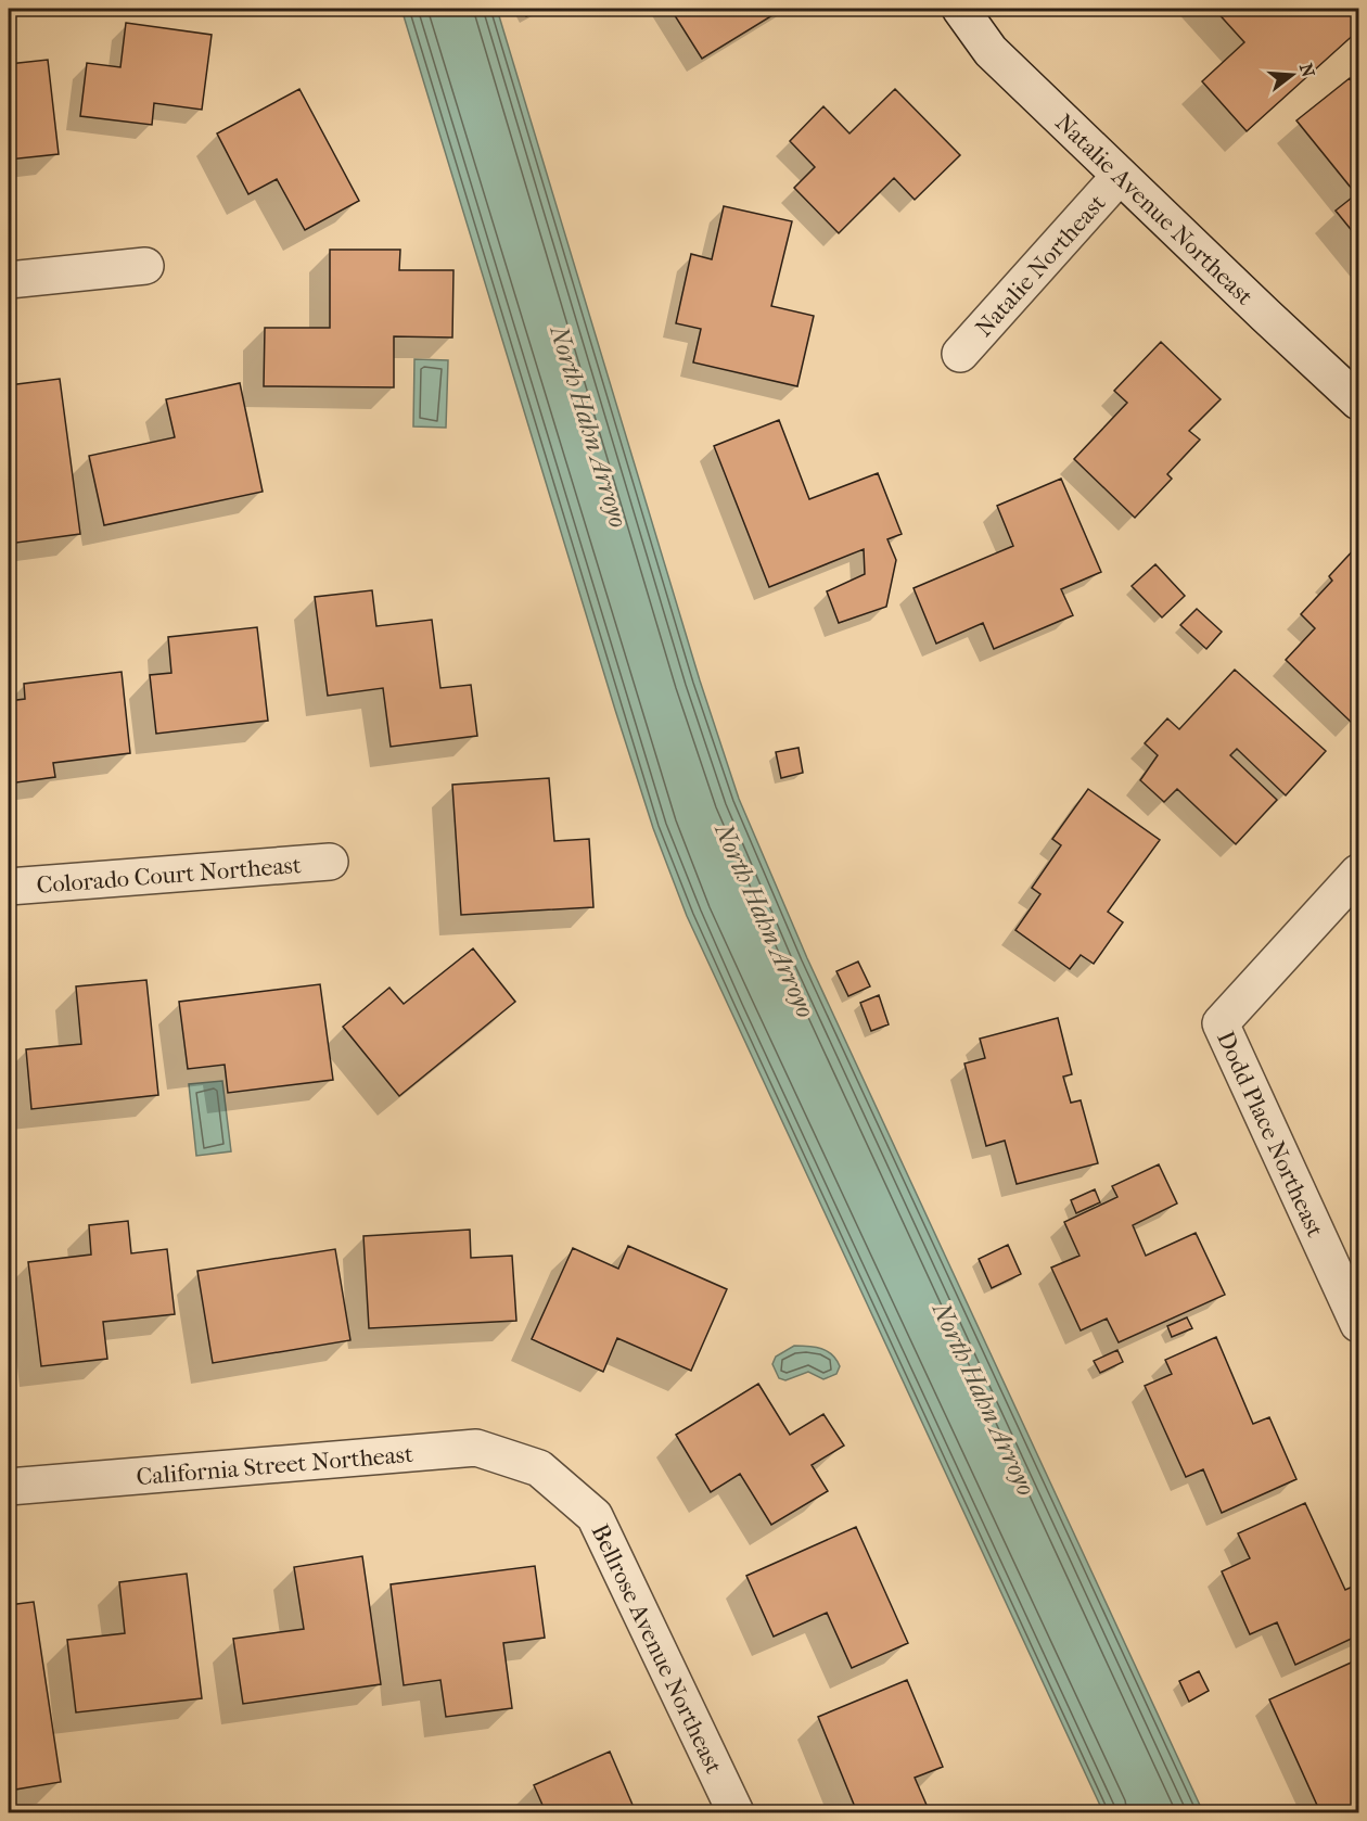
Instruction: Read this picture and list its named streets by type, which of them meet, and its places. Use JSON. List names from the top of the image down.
{
  "streets": {
    "street": [
      "Natalie Avenue Northeast",
      "Natalie Northeast",
      "Colorado Court Northeast",
      "Dodd Place Northeast",
      "California Street Northeast",
      "Bellrose Avenue Northeast"
    ]
  },
  "crossings": [
    ["Natalie Avenue Northeast", "Natalie Northeast"],
    ["California Street Northeast", "Bellrose Avenue Northeast"]
  ],
  "water": ["North Hahn Arroyo"],
  "north": "right"
}
